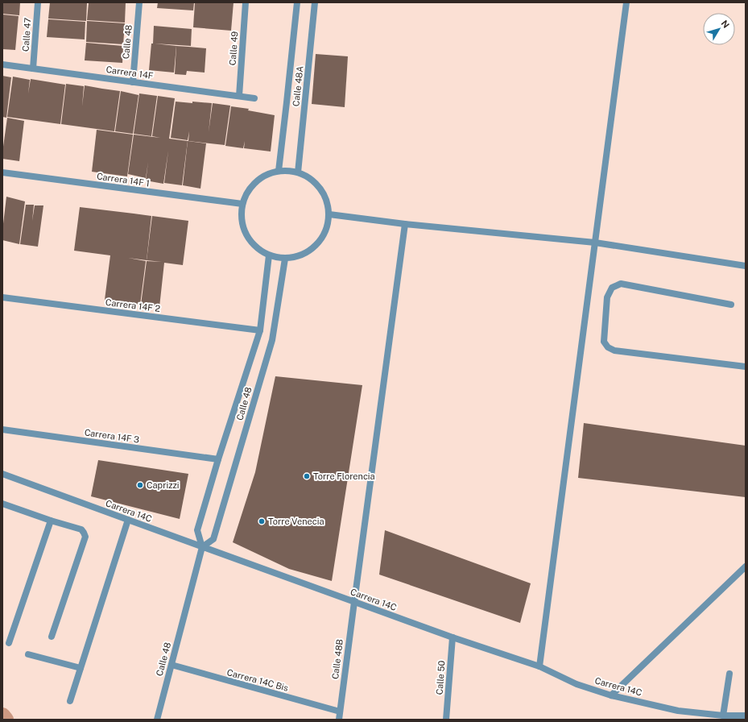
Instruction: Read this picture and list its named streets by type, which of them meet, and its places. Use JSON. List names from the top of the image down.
{
  "streets": {
    "street": [
      "Calle 47",
      "Calle 48",
      "Calle 49",
      "Carrera 14F",
      "Calle 48A",
      "Carrera 14F 1",
      "Carrera 14F 2",
      "Carrera 14F 3",
      "Carrera 14C",
      "Calle 48B",
      "Calle 50",
      "Carrera 14C Bis"
    ]
  },
  "crossings": [
    ["Calle 47", "Carrera 14F"],
    ["Calle 48", "Carrera 14F"],
    ["Calle 48", "Calle 48A"],
    ["Calle 48", "Carrera 14F 1"],
    ["Calle 48", "Carrera 14F 2"],
    ["Calle 48", "Carrera 14F 3"],
    ["Calle 48", "Carrera 14C"],
    ["Calle 48", "Carrera 14C Bis"],
    ["Calle 49", "Carrera 14F"],
    ["Calle 48A", "Carrera 14F 1"],
    ["Carrera 14C", "Calle 48B"],
    ["Carrera 14C", "Calle 50"],
    ["Calle 48B", "Carrera 14C Bis"]
  ],
  "places": ["Torre Florencia", "Caprizzi", "Torre Venecia"],
  "north": "top right"
}
